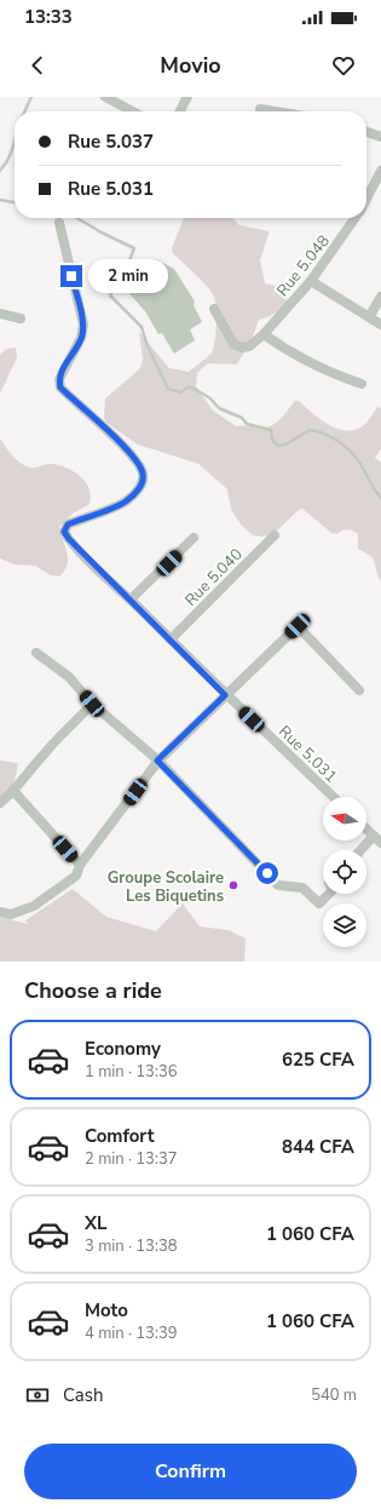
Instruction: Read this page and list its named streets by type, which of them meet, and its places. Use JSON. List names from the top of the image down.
{
  "streets": {
    "street": ["Rue 5.048", "Rue 5.040", "Rue 5.031"]
  },
  "crossings": [
    ["Rue 5.040", "Rue 5.031"]
  ],
  "places": ["Groupe Scolaire Les Biquetins"],
  "north": "left",
  "page": {
    "status": "13:33",
    "header": "Movio",
    "banner": ["Rue 5.037", "Rue 5.031"],
    "bubble": "2 min",
    "heading": "Choose a ride",
    "list": [
      {
        "name": "Economy",
        "note": "1 min · 13:36",
        "value": "625 CFA"
      },
      {
        "name": "Comfort",
        "note": "2 min · 13:37",
        "value": "844 CFA"
      },
      {
        "name": "XL",
        "note": "3 min · 13:38",
        "value": "1 060 CFA"
      },
      {
        "name": "Moto",
        "note": "4 min · 13:39",
        "value": "1 060 CFA"
      }
    ],
    "pay": ["Cash", "540 m"],
    "buttons": "Confirm"
  }
}
